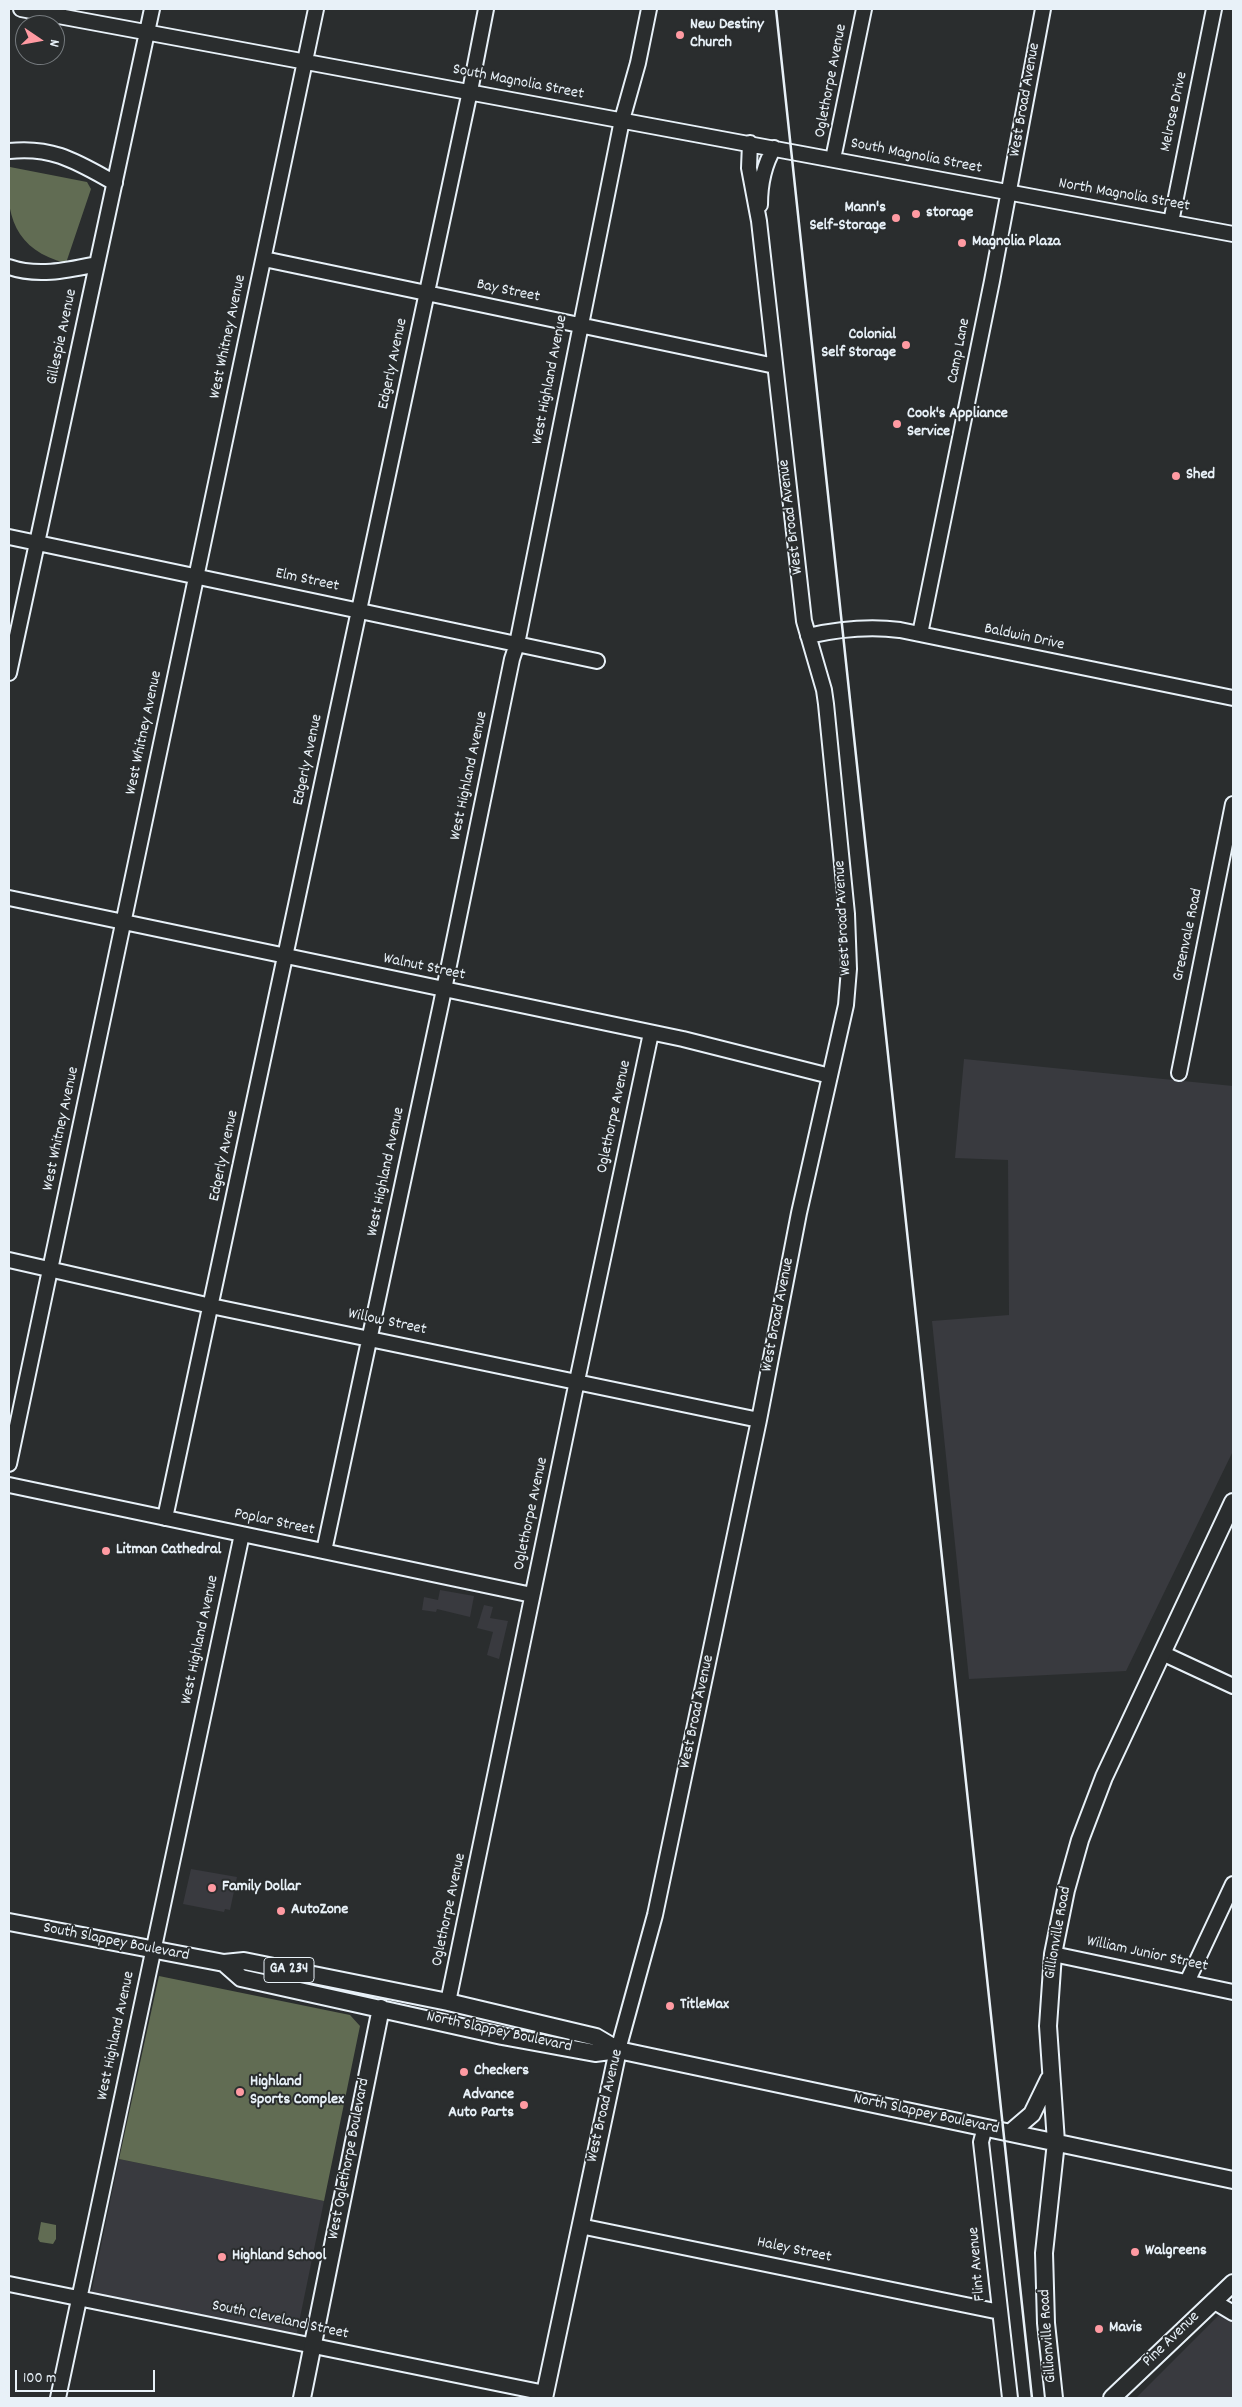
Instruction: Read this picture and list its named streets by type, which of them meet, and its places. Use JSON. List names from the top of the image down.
{
  "streets": {
    "main road": [
      "West Broad Avenue",
      "Gillionville Road",
      "South Slappey Boulevard",
      "GA 234",
      "North Slappey Boulevard",
      "West Oglethorpe Boulevard",
      "Pine Avenue"
    ],
    "street": [
      "Oglethorpe Avenue",
      "South Magnolia Street",
      "Melrose Drive",
      "North Magnolia Street",
      "Bay Street",
      "Gillespie Avenue",
      "West Whitney Avenue",
      "Camp Lane",
      "Edgerly Avenue",
      "West Highland Avenue",
      "Elm Street",
      "Baldwin Drive",
      "Greenvale Road",
      "Walnut Street",
      "Willow Street",
      "Poplar Street",
      "William Junior Street",
      "Haley Street",
      "Flint Avenue",
      "South Cleveland Street"
    ]
  },
  "crossings": [
    ["Oglethorpe Avenue", "South Magnolia Street"],
    ["Oglethorpe Avenue", "Walnut Street"],
    ["Oglethorpe Avenue", "Willow Street"],
    ["Oglethorpe Avenue", "Poplar Street"],
    ["Oglethorpe Avenue", "North Slappey Boulevard"],
    ["South Magnolia Street", "West Broad Avenue"],
    ["South Magnolia Street", "North Magnolia Street"],
    ["South Magnolia Street", "Gillespie Avenue"],
    ["South Magnolia Street", "West Whitney Avenue"],
    ["South Magnolia Street", "Camp Lane"],
    ["South Magnolia Street", "Edgerly Avenue"],
    ["South Magnolia Street", "West Highland Avenue"],
    ["West Broad Avenue", "North Magnolia Street"],
    ["West Broad Avenue", "Bay Street"],
    ["West Broad Avenue", "Camp Lane"],
    ["West Broad Avenue", "Baldwin Drive"],
    ["West Broad Avenue", "Walnut Street"],
    ["West Broad Avenue", "Willow Street"],
    ["West Broad Avenue", "North Slappey Boulevard"],
    ["West Broad Avenue", "Haley Street"],
    ["West Broad Avenue", "South Cleveland Street"],
    ["Melrose Drive", "North Magnolia Street"],
    ["North Magnolia Street", "Camp Lane"],
    ["Bay Street", "West Whitney Avenue"],
    ["Bay Street", "Edgerly Avenue"],
    ["Bay Street", "West Highland Avenue"],
    ["Gillespie Avenue", "Elm Street"],
    ["West Whitney Avenue", "Elm Street"],
    ["West Whitney Avenue", "Walnut Street"],
    ["West Whitney Avenue", "Willow Street"],
    ["Camp Lane", "Baldwin Drive"],
    ["Edgerly Avenue", "Elm Street"],
    ["Edgerly Avenue", "Walnut Street"],
    ["Edgerly Avenue", "Willow Street"],
    ["Edgerly Avenue", "Poplar Street"],
    ["West Highland Avenue", "Elm Street"],
    ["West Highland Avenue", "Walnut Street"],
    ["West Highland Avenue", "Willow Street"],
    ["West Highland Avenue", "Poplar Street"],
    ["West Highland Avenue", "South Slappey Boulevard"],
    ["West Highland Avenue", "South Cleveland Street"],
    ["Gillionville Road", "William Junior Street"],
    ["Gillionville Road", "North Slappey Boulevard"],
    ["South Slappey Boulevard", "North Slappey Boulevard"],
    ["South Slappey Boulevard", "West Oglethorpe Boulevard"],
    ["North Slappey Boulevard", "West Oglethorpe Boulevard"],
    ["North Slappey Boulevard", "Flint Avenue"],
    ["West Oglethorpe Boulevard", "South Cleveland Street"],
    ["Haley Street", "Flint Avenue"]
  ],
  "places": [
    "New Destiny Church",
    "storage",
    "Mann's Self-Storage",
    "Magnolia Plaza",
    "Colonial Self Storage",
    "Cook's Appliance Service",
    "Shed",
    "Litman Cathedral",
    "Family Dollar",
    "AutoZone",
    "TitleMax",
    "Checkers",
    "Highland Sports Complex",
    "Advance Auto Parts",
    "Walgreens",
    "Highland School",
    "Mavis"
  ],
  "scale_bar": "100 m",
  "north": "right"
}
